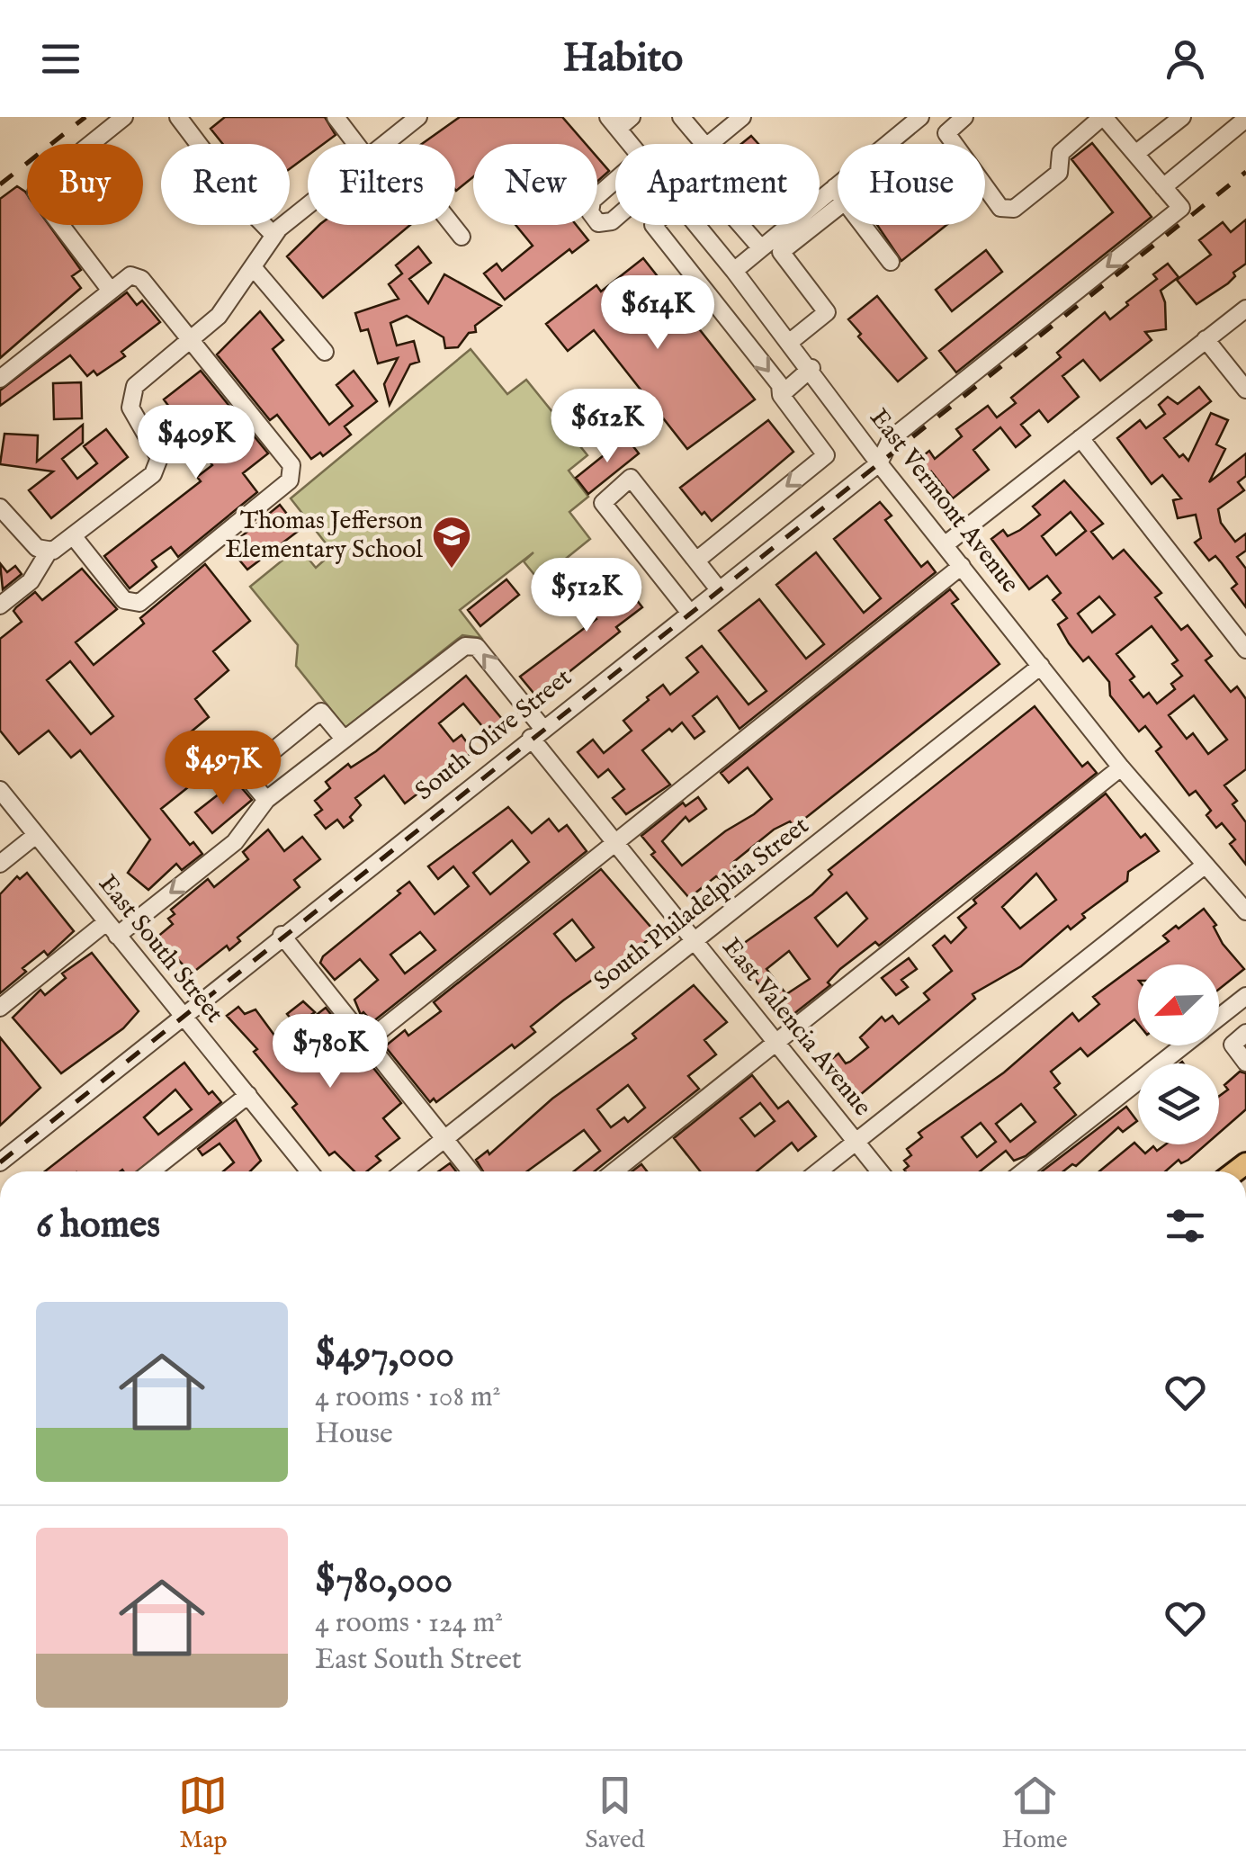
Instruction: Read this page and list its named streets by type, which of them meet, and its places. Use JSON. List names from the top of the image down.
{
  "streets": {
    "street": [
      "East Vermont Avenue",
      "South Olive Street",
      "South Philadelphia Street",
      "East South Street",
      "East Valencia Avenue"
    ]
  },
  "crossings": [
    ["East Vermont Avenue", "South Olive Street"],
    ["East Vermont Avenue", "South Philadelphia Street"],
    ["South Olive Street", "East South Street"],
    ["South Olive Street", "East Valencia Avenue"],
    ["South Philadelphia Street", "East Valencia Avenue"],
    ["East South Street", "East Valencia Avenue"]
  ],
  "places": {
    "school or university": ["Thomas Jefferson Elementary School"]
  },
  "north": "bottom left",
  "page": {
    "header": "Habito",
    "chip": [
      "Buy",
      "Rent",
      "Filters",
      "New",
      "Apartment",
      "House"
    ],
    "price": [
      "$614K",
      "$612K",
      "$409K",
      "$512K",
      "$497K",
      "$780K"
    ],
    "heading": "6 homes",
    "list": [
      {
        "name": "$497,000",
        "note": "4 rooms · 108 m² · House"
      },
      {
        "name": "$780,000",
        "note": "4 rooms · 124 m² · East South Street"
      }
    ],
    "tabs": ["Map", "Saved", "Home"]
  }
}
